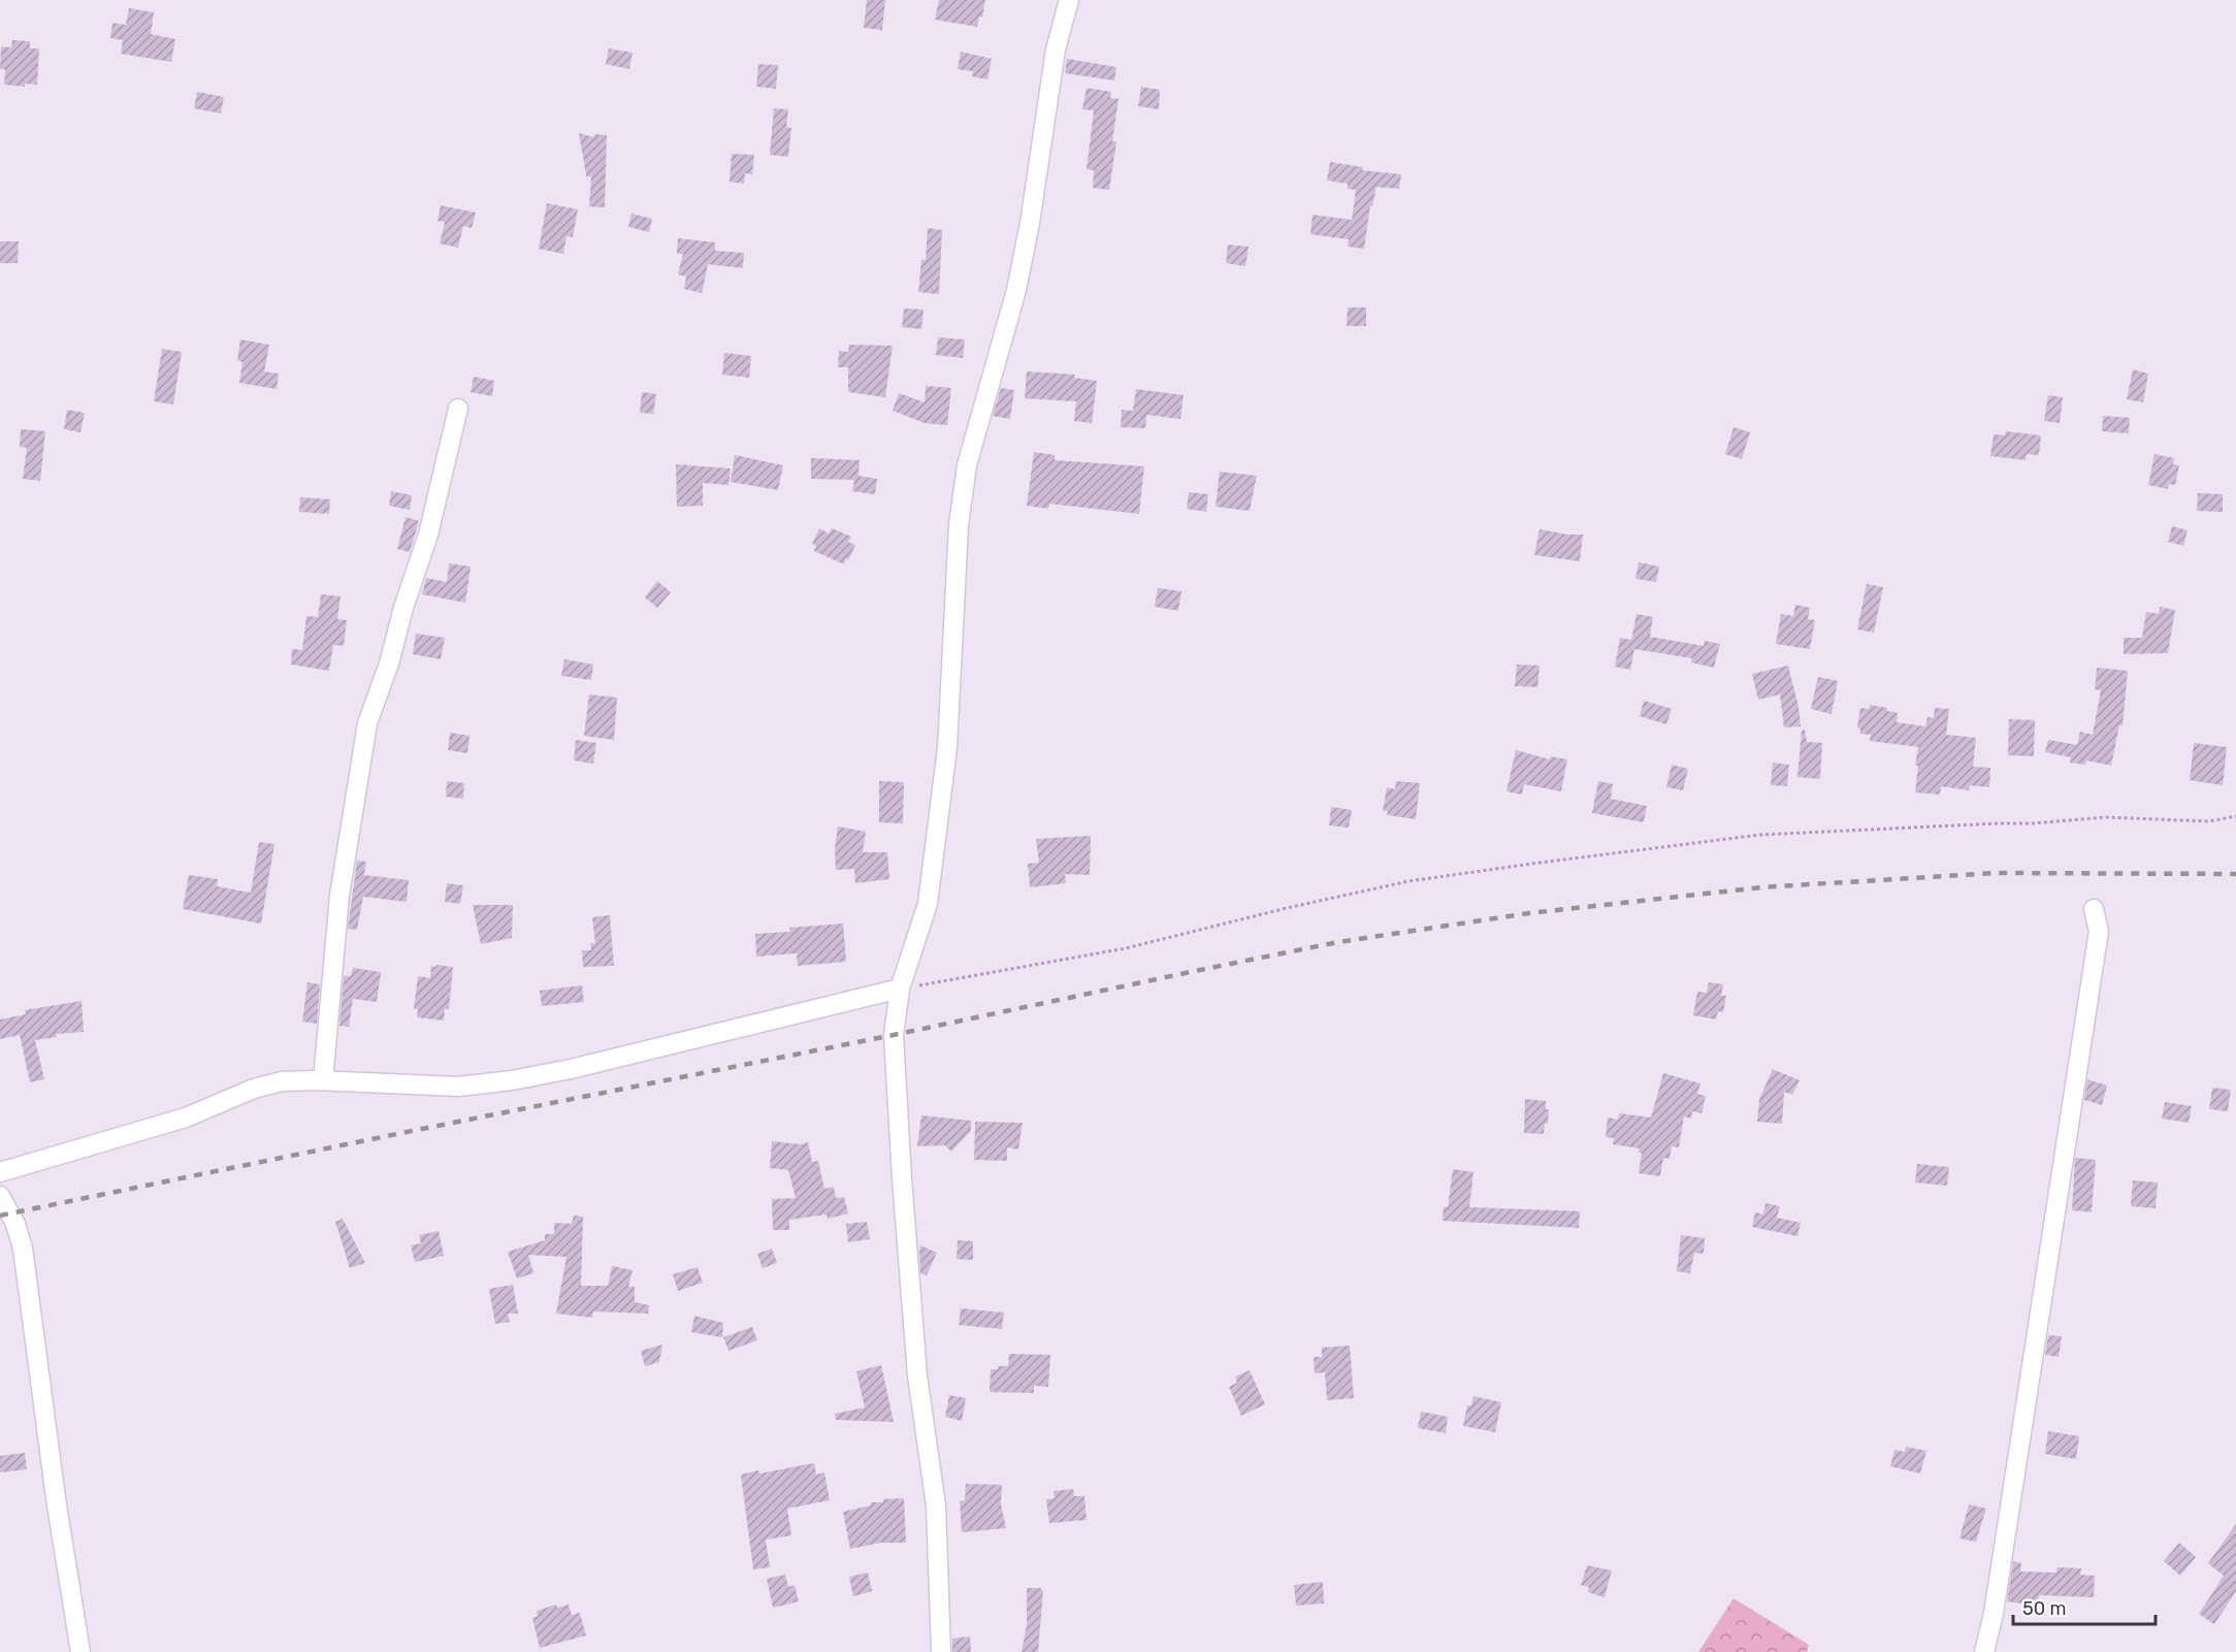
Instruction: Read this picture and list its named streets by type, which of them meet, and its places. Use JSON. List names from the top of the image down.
{
  "scale_bar": "50 m"
}
